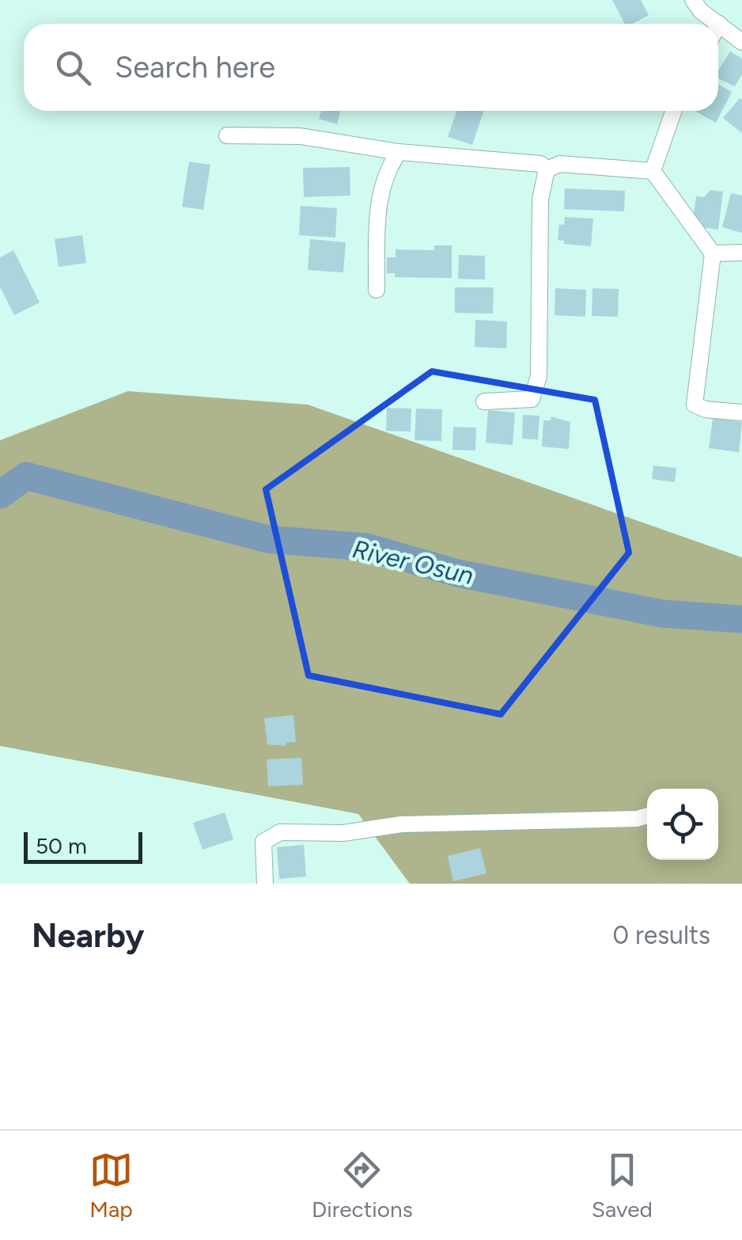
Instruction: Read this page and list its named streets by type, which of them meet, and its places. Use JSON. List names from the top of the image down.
{
  "water": ["River Osun"],
  "scale_bar": "50 m",
  "page": {
    "search": "Search here",
    "scale": "50 m",
    "heading": ["Nearby", "0 results"],
    "nav": ["Map", "Directions", "Saved"]
  }
}
